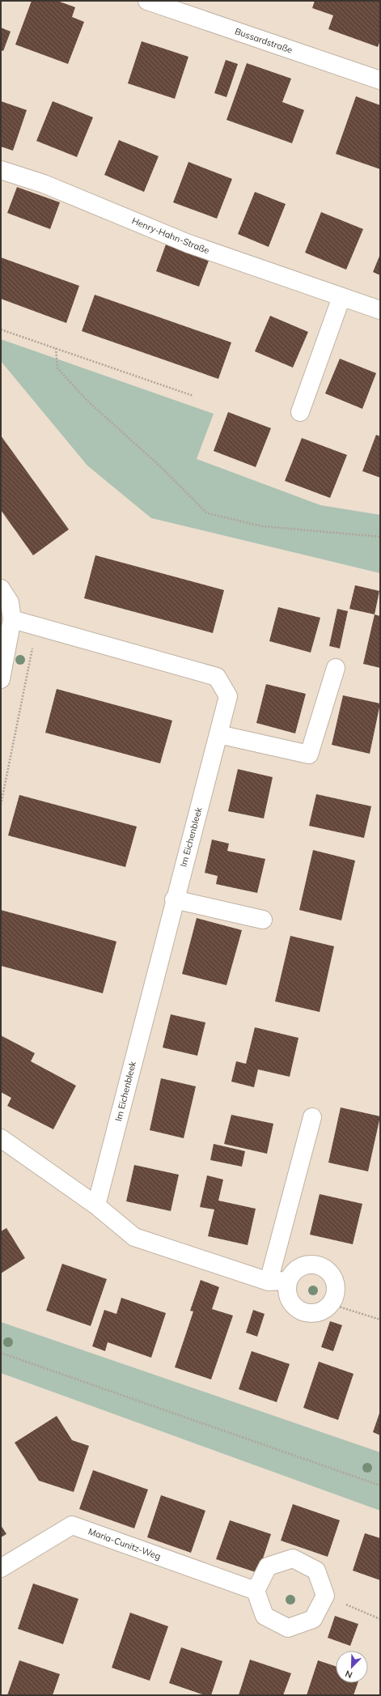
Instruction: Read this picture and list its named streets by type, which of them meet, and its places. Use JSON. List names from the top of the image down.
{
  "streets": {
    "street": [
      "Bussardstraße",
      "Henry-Hahn-Straße",
      "Im Eichenbleek",
      "Maria-Cunitz-Weg"
    ]
  },
  "north": "bottom left"
}
